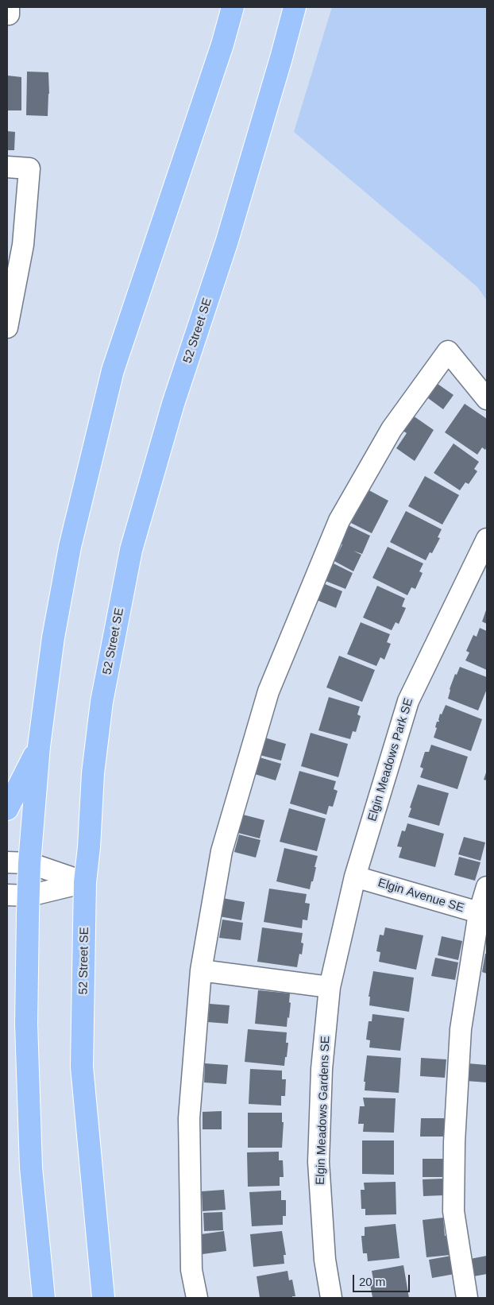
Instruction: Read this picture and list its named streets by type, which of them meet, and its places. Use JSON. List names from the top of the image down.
{
  "streets": {
    "main road": ["52 Street SE"],
    "street": ["Elgin Meadows Park SE", "Elgin Avenue SE", "Elgin Meadows Gardens SE"]
  },
  "crossings": [
    ["Elgin Meadows Park SE", "Elgin Avenue SE"],
    ["Elgin Meadows Park SE", "Elgin Meadows Gardens SE"],
    ["Elgin Avenue SE", "Elgin Meadows Gardens SE"]
  ],
  "scale_bar": "20 m"
}
